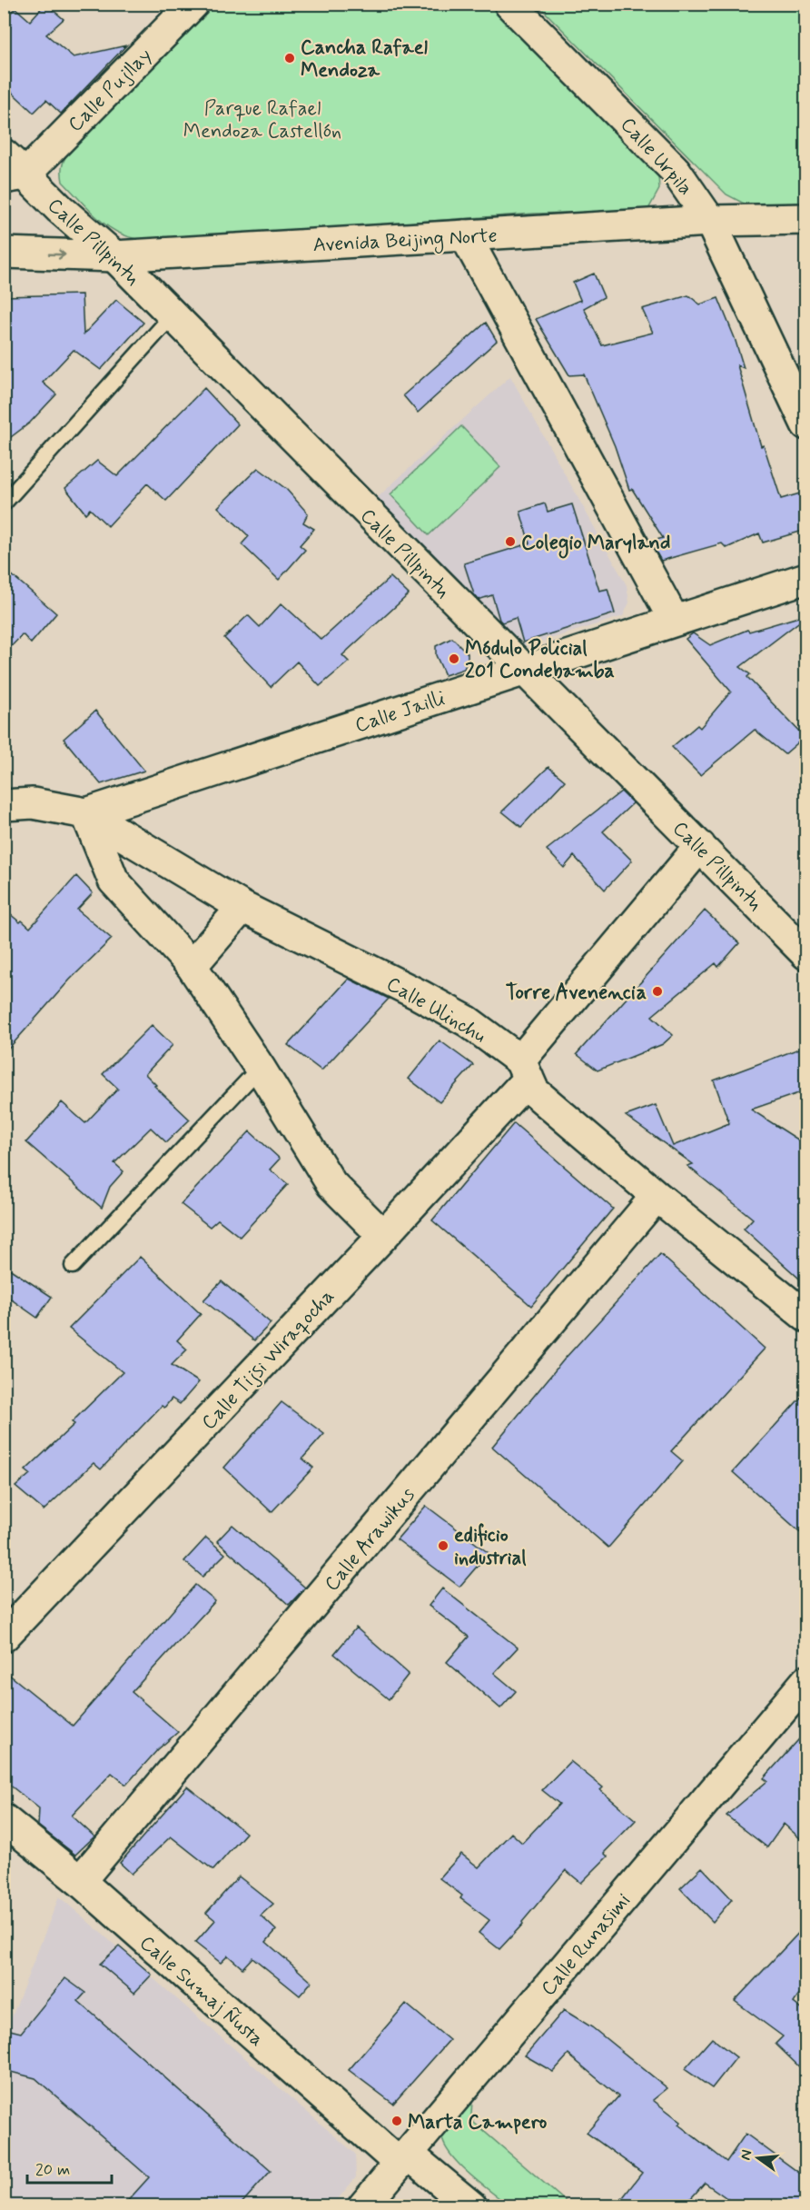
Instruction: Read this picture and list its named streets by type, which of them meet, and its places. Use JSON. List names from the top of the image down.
{
  "streets": {
    "street": [
      "Calle Pujllay",
      "Calle Urpila",
      "Avenida Beijing Norte",
      "Calle Pillpintu",
      "Calle Jailli",
      "Calle Ulinchu",
      "Calle Tijsi Wiraqocha",
      "Calle Arawikus",
      "Calle Runasimi",
      "Calle Sumaj Ñusta"
    ]
  },
  "crossings": [
    ["Calle Pujllay", "Calle Pillpintu"],
    ["Calle Urpila", "Avenida Beijing Norte"],
    ["Avenida Beijing Norte", "Calle Pillpintu"],
    ["Calle Pillpintu", "Calle Jailli"],
    ["Calle Pillpintu", "Calle Tijsi Wiraqocha"],
    ["Calle Jailli", "Calle Ulinchu"],
    ["Calle Ulinchu", "Calle Tijsi Wiraqocha"],
    ["Calle Ulinchu", "Calle Arawikus"],
    ["Calle Arawikus", "Calle Sumaj Ñusta"],
    ["Calle Runasimi", "Calle Sumaj Ñusta"]
  ],
  "parks": ["Parque Rafael Mendoza Castellón"],
  "places": [
    "Cancha Rafael Mendoza",
    "Colegio Maryland",
    "Módulo Policial 201 Condebamba",
    "Torre Avenencia",
    "edificio industrial",
    "Marta Campero"
  ],
  "scale_bar": "20 m",
  "north": "left"
}
